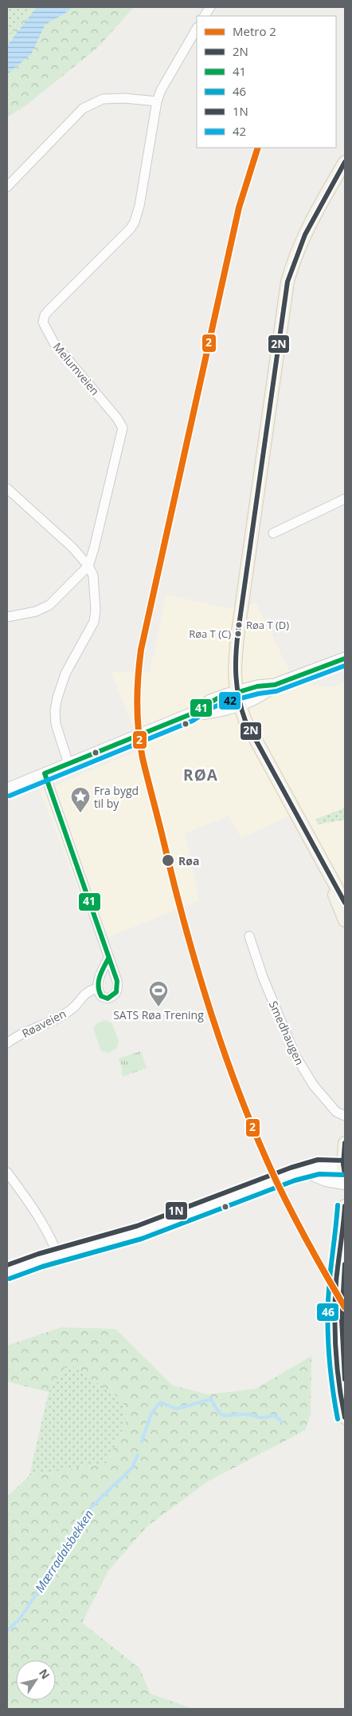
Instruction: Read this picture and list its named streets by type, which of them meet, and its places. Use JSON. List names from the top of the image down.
{
  "streets": {
    "street": ["Melumveien", "Røaveien", "Smedhaugen"]
  },
  "districts": ["RØA"],
  "water": ["Mærradalsbekken"],
  "places": {
    "other": ["Røa T (D)", "Røa T (C)", "Røa"],
    "place": ["Fra bygd til by"],
    "sports": ["SATS Røa Trening"]
  },
  "lines": [
    "metro line 2",
    "transit line 2N",
    "transit line 41",
    "transit line 42",
    "transit line 1N",
    "transit line 46"
  ],
  "legend": [
    "Metro 2",
    "2N",
    "41",
    "46",
    "1N",
    "42"
  ],
  "north": "top right"
}
